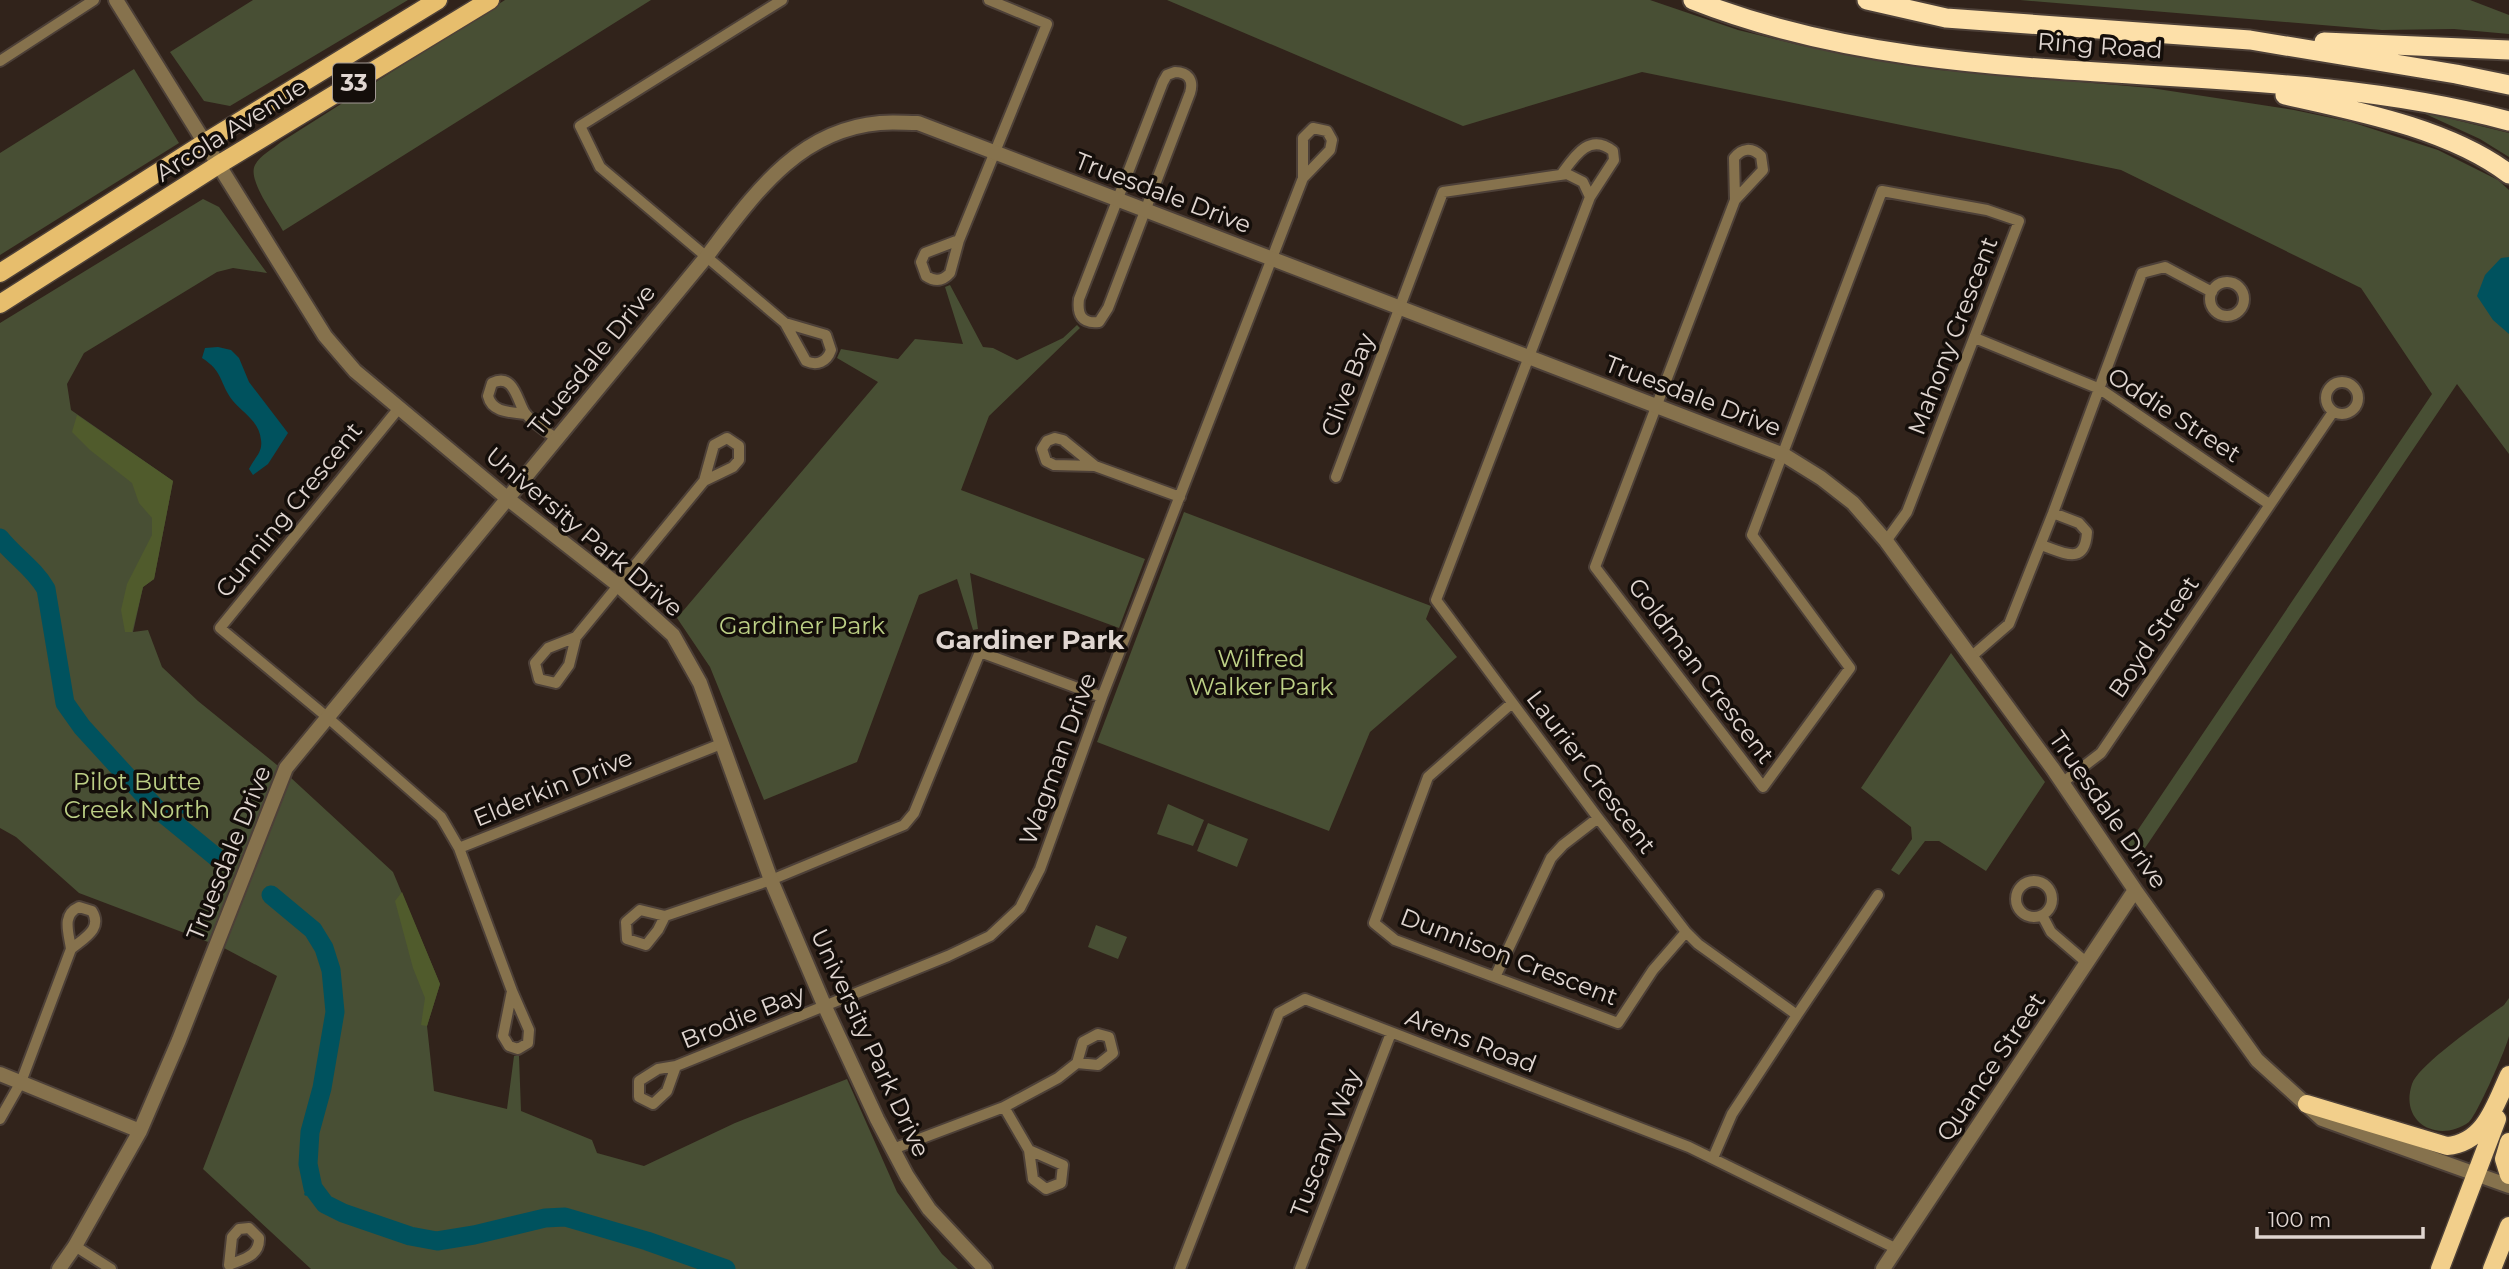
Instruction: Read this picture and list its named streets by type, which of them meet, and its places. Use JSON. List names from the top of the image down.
{
  "streets": {
    "highway": ["Ring Road"],
    "main road": ["33", "Arcola Avenue"],
    "street": [
      "Truesdale Drive",
      "Mahony Crescent",
      "Clive Bay",
      "Oddie Street",
      "Cunning Crescent",
      "University Park Drive",
      "Boyd Street",
      "Goldman Crescent",
      "Wagman Drive",
      "Laurier Crescent",
      "Elderkin Drive",
      "Dunnison Crescent",
      "Brodie Bay",
      "Arens Road",
      "Quance Street",
      "Tuscany Way"
    ]
  },
  "crossings": [
    ["Arcola Avenue", "University Park Drive"],
    ["Truesdale Drive", "Mahony Crescent"],
    ["Truesdale Drive", "Clive Bay"],
    ["Truesdale Drive", "Cunning Crescent"],
    ["Truesdale Drive", "University Park Drive"],
    ["Truesdale Drive", "Boyd Street"],
    ["Truesdale Drive", "Goldman Crescent"],
    ["Truesdale Drive", "Wagman Drive"],
    ["Truesdale Drive", "Laurier Crescent"],
    ["Truesdale Drive", "Elderkin Drive"],
    ["Truesdale Drive", "Quance Street"],
    ["Mahony Crescent", "Oddie Street"],
    ["Mahony Crescent", "Goldman Crescent"],
    ["Oddie Street", "Boyd Street"],
    ["Cunning Crescent", "University Park Drive"],
    ["Cunning Crescent", "Elderkin Drive"],
    ["University Park Drive", "Wagman Drive"],
    ["University Park Drive", "Elderkin Drive"],
    ["University Park Drive", "Brodie Bay"],
    ["Wagman Drive", "Brodie Bay"],
    ["Laurier Crescent", "Dunnison Crescent"],
    ["Arens Road", "Quance Street"],
    ["Arens Road", "Tuscany Way"]
  ],
  "districts": ["Gardiner Park"],
  "parks": ["Gardiner Park", "Wilfred Walker Park", "Pilot Butte Creek North"],
  "scale_bar": "100 m"
}
